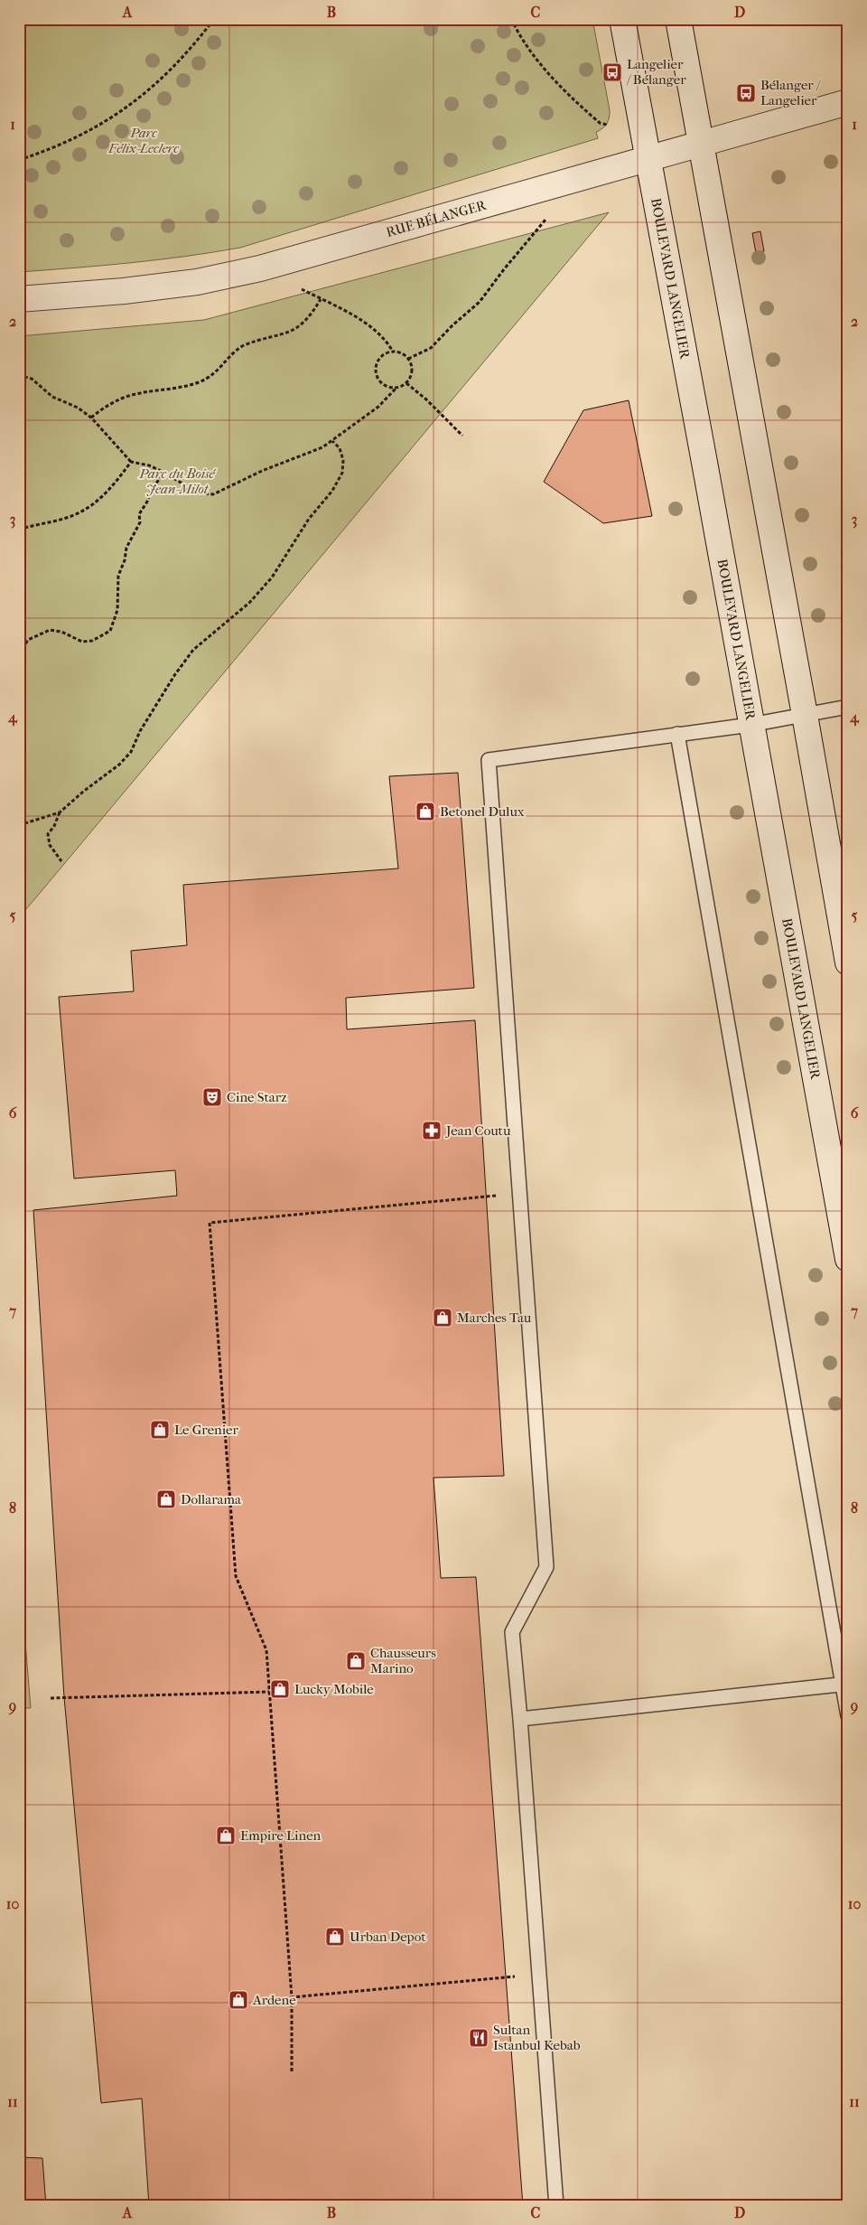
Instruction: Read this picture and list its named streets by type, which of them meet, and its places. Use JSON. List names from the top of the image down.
{
  "streets": {
    "main road": ["RUE BÉLANGER", "BOULEVARD LANGELIER"]
  },
  "crossings": [
    ["RUE BÉLANGER", "BOULEVARD LANGELIER"]
  ],
  "parks": ["Parc Félix-Leclerc", "Parc du Boisé Jean-Milot"],
  "places": {
    "bus stop": ["Langelier / Bélanger", "Bélanger / Langelier"],
    "shop": [
      "Betonel Dulux",
      "Marches Tau",
      "Le Grenier",
      "Dollarama",
      "Chausseurs Marino",
      "Lucky Mobile",
      "Empire Linen",
      "Urban Depot",
      "Ardene"
    ],
    "theatre": ["Cine Starz"],
    "pharmacy": ["Jean Coutu"],
    "restaurant": ["Sultan Istanbul Kebab"]
  },
  "grid": {
    "columns": [
      "A",
      "B",
      "C",
      "D"
    ],
    "rows": [
      "1",
      "2",
      "3",
      "4",
      "5",
      "6",
      "7",
      "8",
      "9",
      "10",
      "11"
    ]
  }
}
